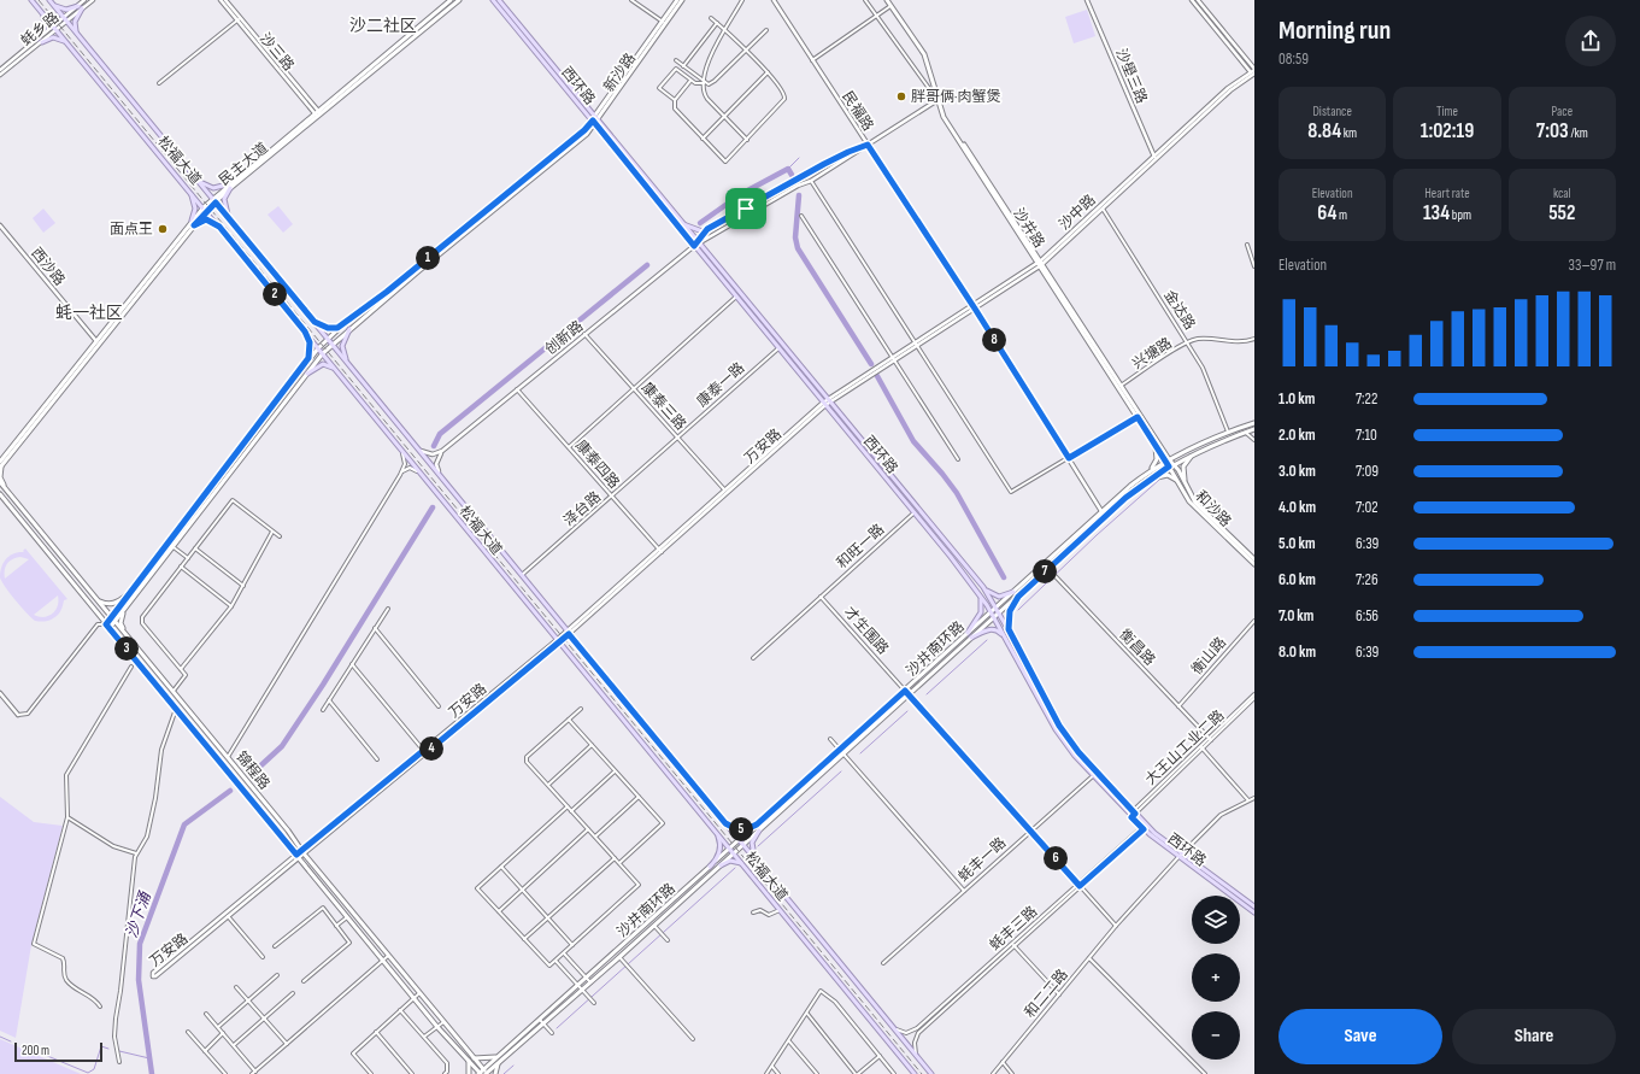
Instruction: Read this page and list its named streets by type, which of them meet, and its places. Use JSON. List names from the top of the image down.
{
  "streets": {
    "main road": [
      "新沙路",
      "西环路",
      "松福大道",
      "民主大道",
      "沙井路",
      "和沙路",
      "沙井南环路",
      "锦程路"
    ],
    "street": [
      "蚝乡路",
      "沙三路",
      "沙壆三路",
      "民福路",
      "沙中路",
      "西沙路",
      "金达路",
      "创新路",
      "兴塘路",
      "康泰一路",
      "康泰三路",
      "万安路",
      "康泰四路",
      "泽台路",
      "和旺一路",
      "才生围路",
      "衡昌路",
      "衡山路",
      "大王山工业二路",
      "蚝丰一路",
      "蚝丰三路",
      "和二二路"
    ]
  },
  "crossings": [
    ["蚝乡路", "松福大道"],
    ["沙三路", "民主大道"],
    ["新沙路", "西环路"],
    ["新沙路", "松福大道"],
    ["新沙路", "锦程路"],
    ["沙壆三路", "沙中路"],
    ["西环路", "沙中路"],
    ["西环路", "创新路"],
    ["西环路", "康泰一路"],
    ["西环路", "万安路"],
    ["西环路", "和旺一路"],
    ["西环路", "沙井南环路"],
    ["西环路", "大王山工业二路"],
    ["西环路", "蚝丰一路"],
    ["西环路", "蚝丰三路"],
    ["西环路", "和二二路"],
    ["民福路", "沙中路"],
    ["民福路", "创新路"],
    ["民福路", "沙井南环路"],
    ["松福大道", "民主大道"],
    ["松福大道", "万安路"],
    ["松福大道", "泽台路"],
    ["松福大道", "沙井南环路"],
    ["松福大道", "蚝丰三路"],
    ["民主大道", "西沙路"],
    ["沙中路", "沙井路"],
    ["沙中路", "金达路"],
    ["沙中路", "万安路"],
    ["沙井路", "创新路"],
    ["沙井路", "兴塘路"],
    ["沙井路", "和沙路"],
    ["沙井路", "沙井南环路"],
    ["金达路", "兴塘路"],
    ["金达路", "沙井南环路"],
    ["创新路", "康泰三路"],
    ["创新路", "康泰四路"],
    ["康泰一路", "康泰三路"],
    ["康泰一路", "泽台路"],
    ["康泰三路", "万安路"],
    ["康泰三路", "泽台路"],
    ["万安路", "康泰四路"],
    ["万安路", "锦程路"],
    ["康泰四路", "泽台路"],
    ["和沙路", "沙井南环路"],
    ["和旺一路", "才生围路"],
    ["才生围路", "沙井南环路"],
    ["才生围路", "蚝丰一路"],
    ["才生围路", "蚝丰三路"],
    ["才生围路", "和二二路"],
    ["衡昌路", "沙井南环路"],
    ["衡昌路", "衡山路"],
    ["衡昌路", "大王山工业二路"],
    ["沙井南环路", "锦程路"]
  ],
  "districts": ["沙二社区", "蚝一社区"],
  "water": ["沙下涌"],
  "places": ["胖哥俩·肉蟹煲", "面点王"],
  "scale_bar": "200 m",
  "page": {
    "heading": ["Morning run", "08:59"],
    "stats": [
      ["Distance", "8.84 km"],
      ["Time", "1:02:19"],
      ["Pace", "7:03 /km"],
      ["Elevation", "64 m"],
      ["Heart rate", "134 bpm"],
      ["kcal", "552"]
    ],
    "pins": [
      "1",
      "2",
      "8",
      "7",
      "3",
      "4",
      "5",
      "6"
    ],
    "chart": ["Elevation", "33–97 m"],
    "list": [
      {
        "name": "1.0 km",
        "note": "7:22"
      },
      {
        "name": "2.0 km",
        "note": "7:10"
      },
      {
        "name": "3.0 km",
        "note": "7:09"
      },
      {
        "name": "4.0 km",
        "note": "7:02"
      },
      {
        "name": "5.0 km",
        "note": "6:39"
      },
      {
        "name": "6.0 km",
        "note": "7:26"
      },
      {
        "name": "7.0 km",
        "note": "6:56"
      },
      {
        "name": "8.0 km",
        "note": "6:39"
      }
    ],
    "map_buttons": ["+", "−"],
    "buttons": ["Save", "Share"],
    "scale": "200 m"
  }
}
